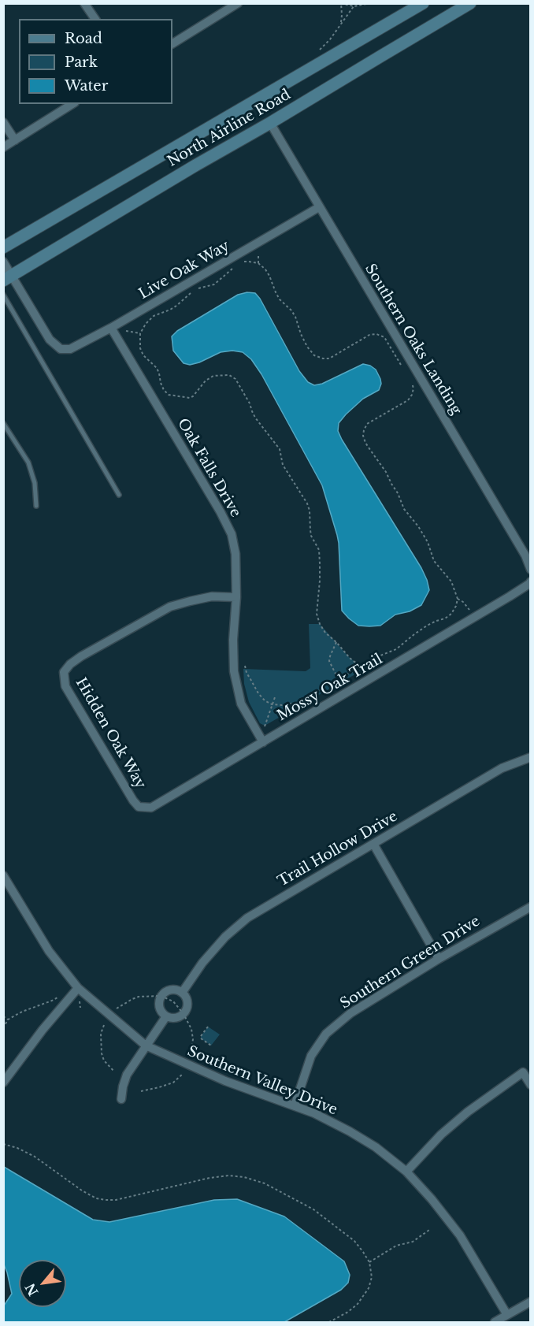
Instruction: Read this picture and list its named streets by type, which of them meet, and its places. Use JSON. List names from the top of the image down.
{
  "streets": {
    "main road": ["North Airline Road"],
    "street": [
      "Live Oak Way",
      "Southern Oaks Landing",
      "Oak Falls Drive",
      "Mossy Oak Trail",
      "Hidden Oak Way",
      "Trail Hollow Drive",
      "Southern Green Drive",
      "Southern Valley Drive"
    ]
  },
  "crossings": [
    ["North Airline Road", "Live Oak Way"],
    ["North Airline Road", "Southern Oaks Landing"],
    ["Live Oak Way", "Southern Oaks Landing"],
    ["Live Oak Way", "Oak Falls Drive"],
    ["Oak Falls Drive", "Mossy Oak Trail"],
    ["Oak Falls Drive", "Hidden Oak Way"],
    ["Mossy Oak Trail", "Hidden Oak Way"],
    ["Southern Green Drive", "Southern Valley Drive"]
  ],
  "legend": ["Road", "Park", "Water"],
  "north": "bottom left"
}
